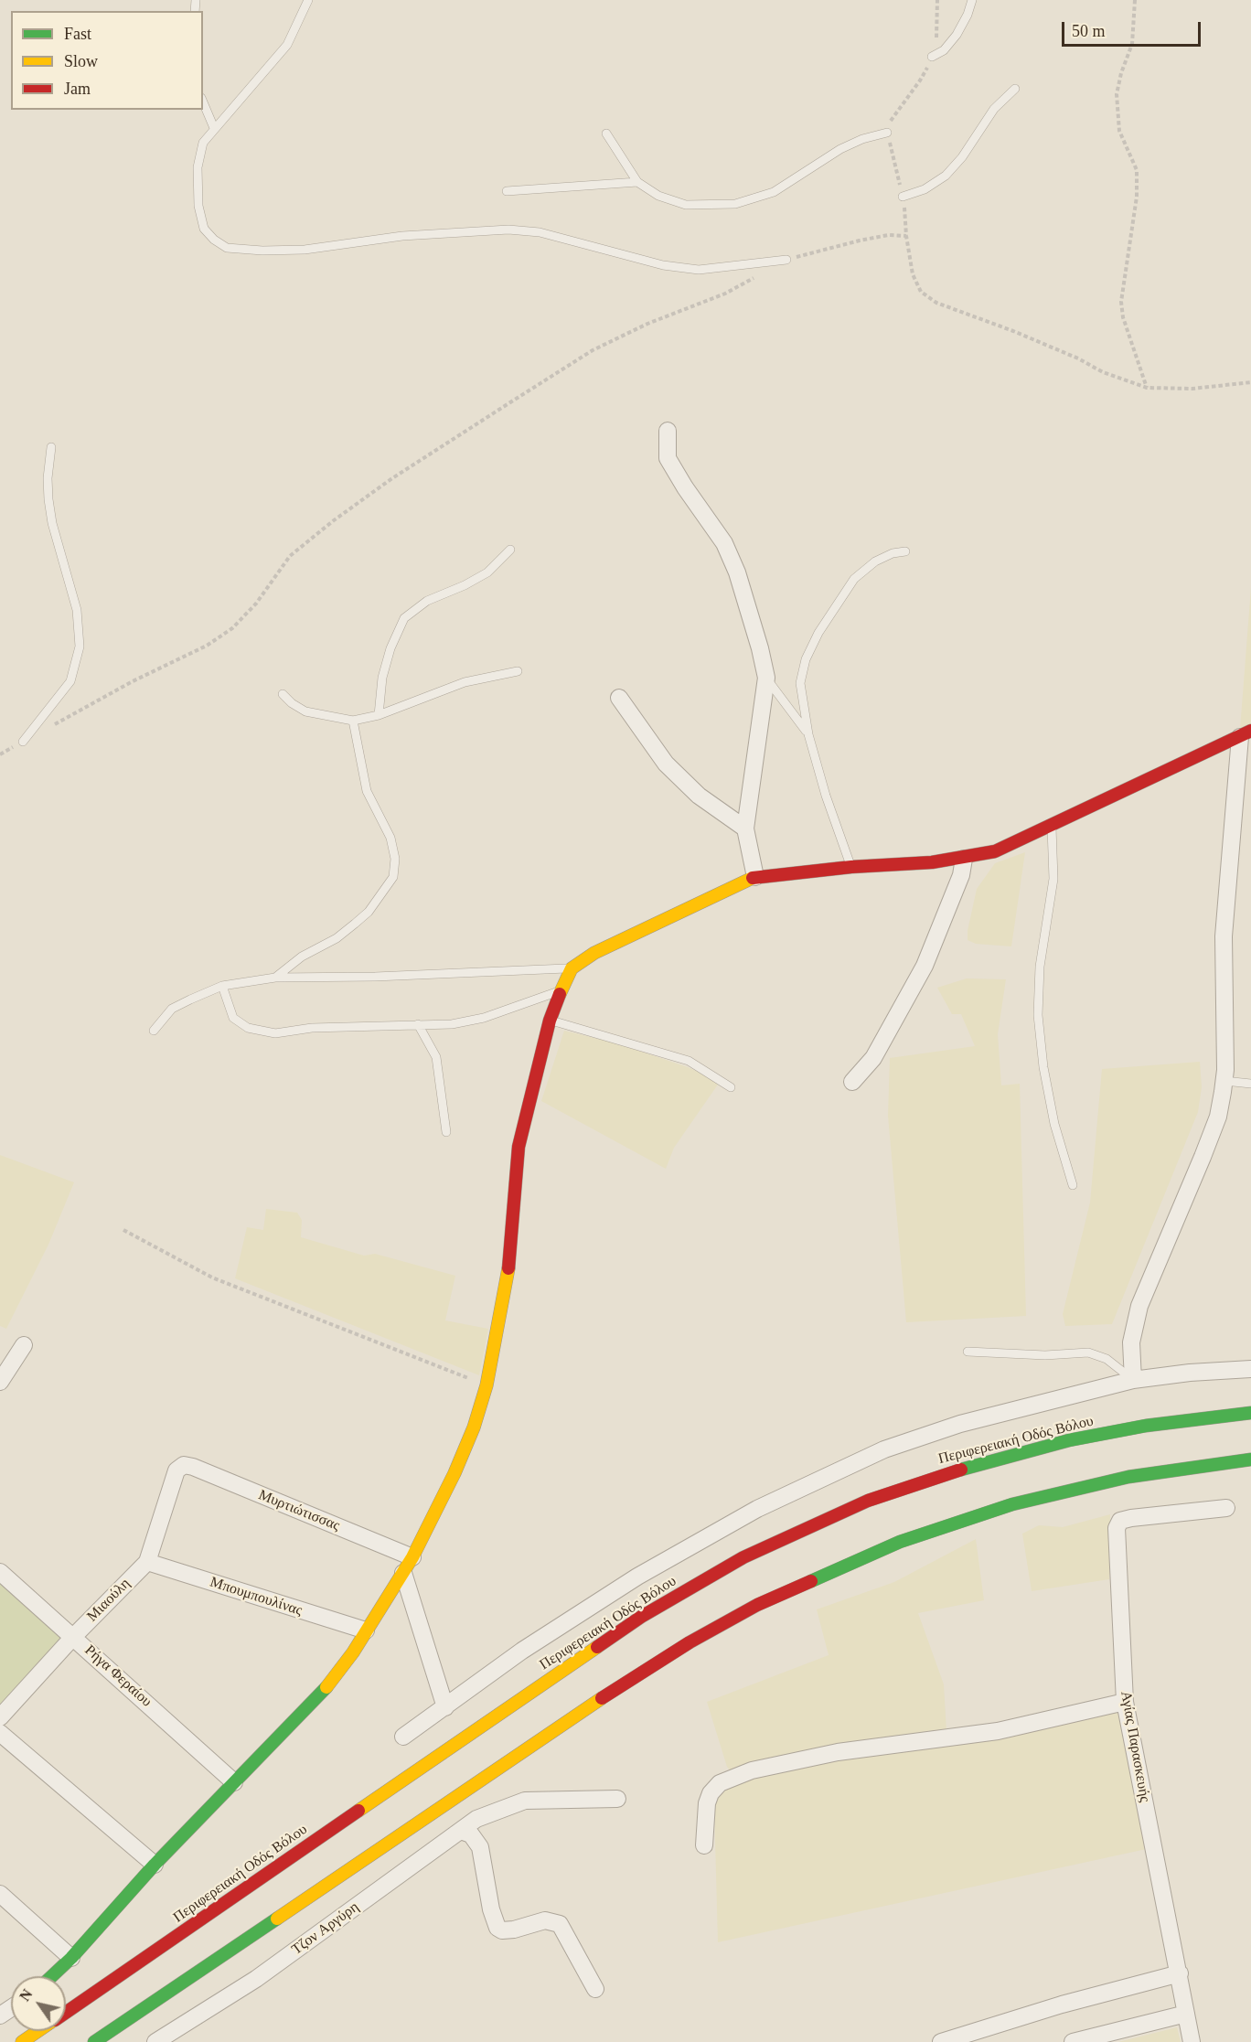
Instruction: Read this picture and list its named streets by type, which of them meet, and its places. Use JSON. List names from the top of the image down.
{
  "streets": {
    "main road": ["Περιφερειακή Οδός Βόλου"],
    "street": [
      "Μυρτιώτισσας",
      "Μπουμπουλίνας",
      "Μιαούλη",
      "Ρήγα Φεραίου",
      "Αγίας Παρασκευής",
      "Τζον Αργύρη"
    ]
  },
  "crossings": [
    ["Μυρτιώτισσας", "Μιαούλη"],
    ["Μπουμπουλίνας", "Μιαούλη"],
    ["Μιαούλη", "Ρήγα Φεραίου"]
  ],
  "legend": ["Fast", "Slow", "Jam"],
  "scale_bar": "50 m",
  "north": "top left"
}
